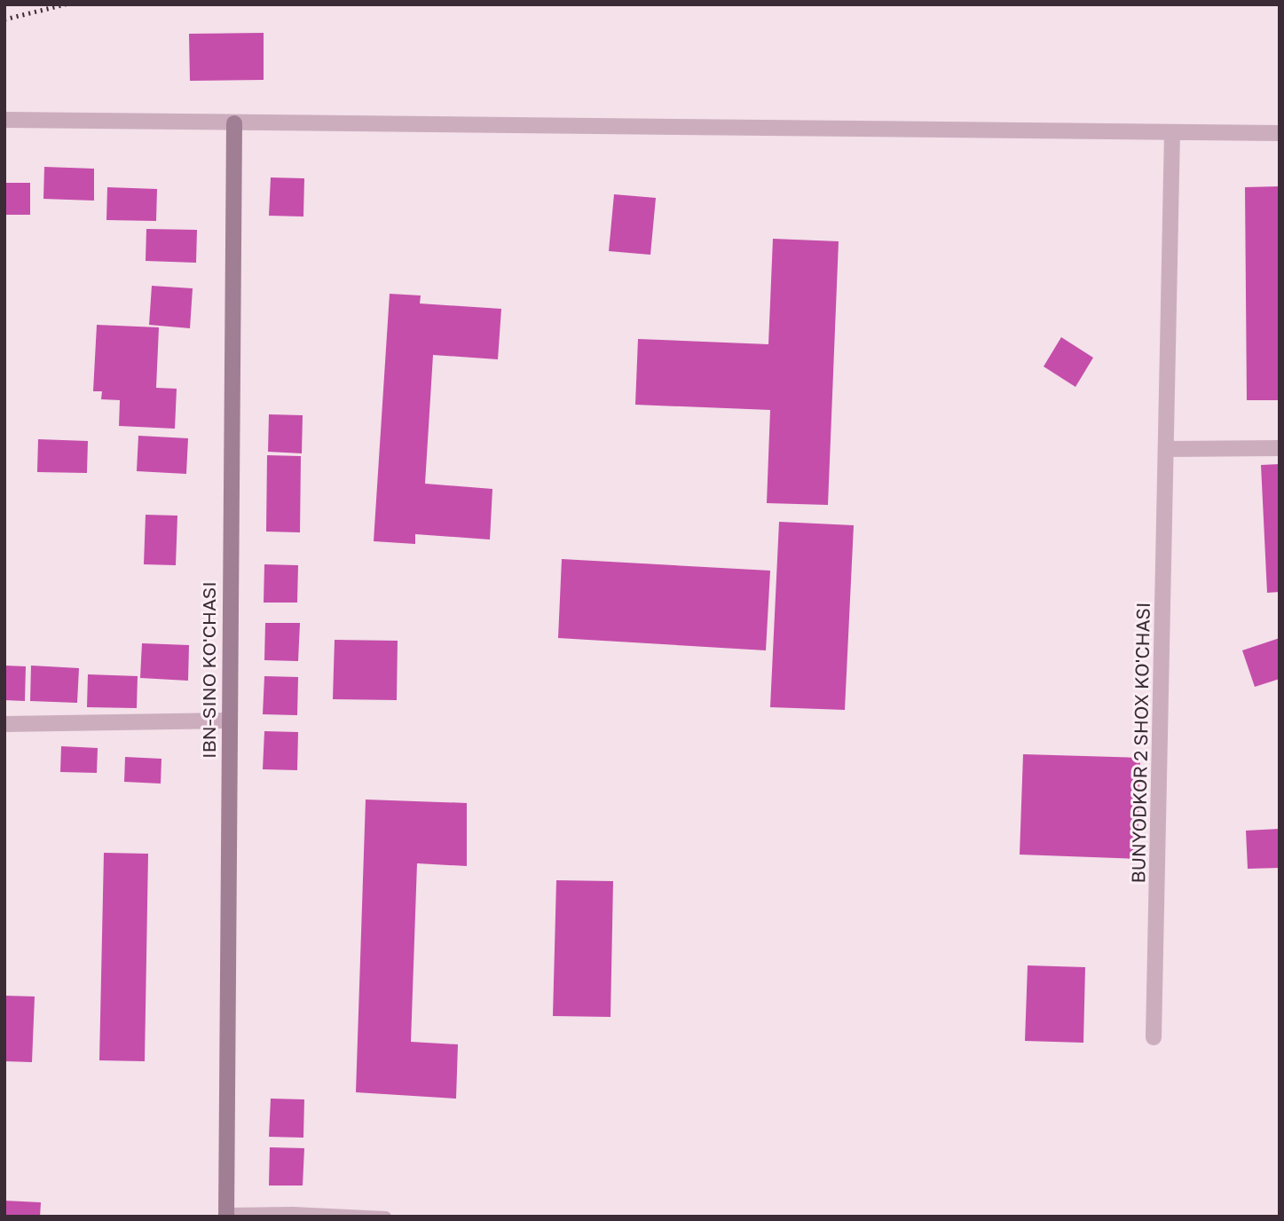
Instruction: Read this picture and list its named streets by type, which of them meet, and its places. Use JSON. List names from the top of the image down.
{
  "streets": {
    "main road": ["IBN-SINO KO'CHASI"],
    "street": ["BUNYODKOR 2 SHOX KO'CHASI"]
  }
}
